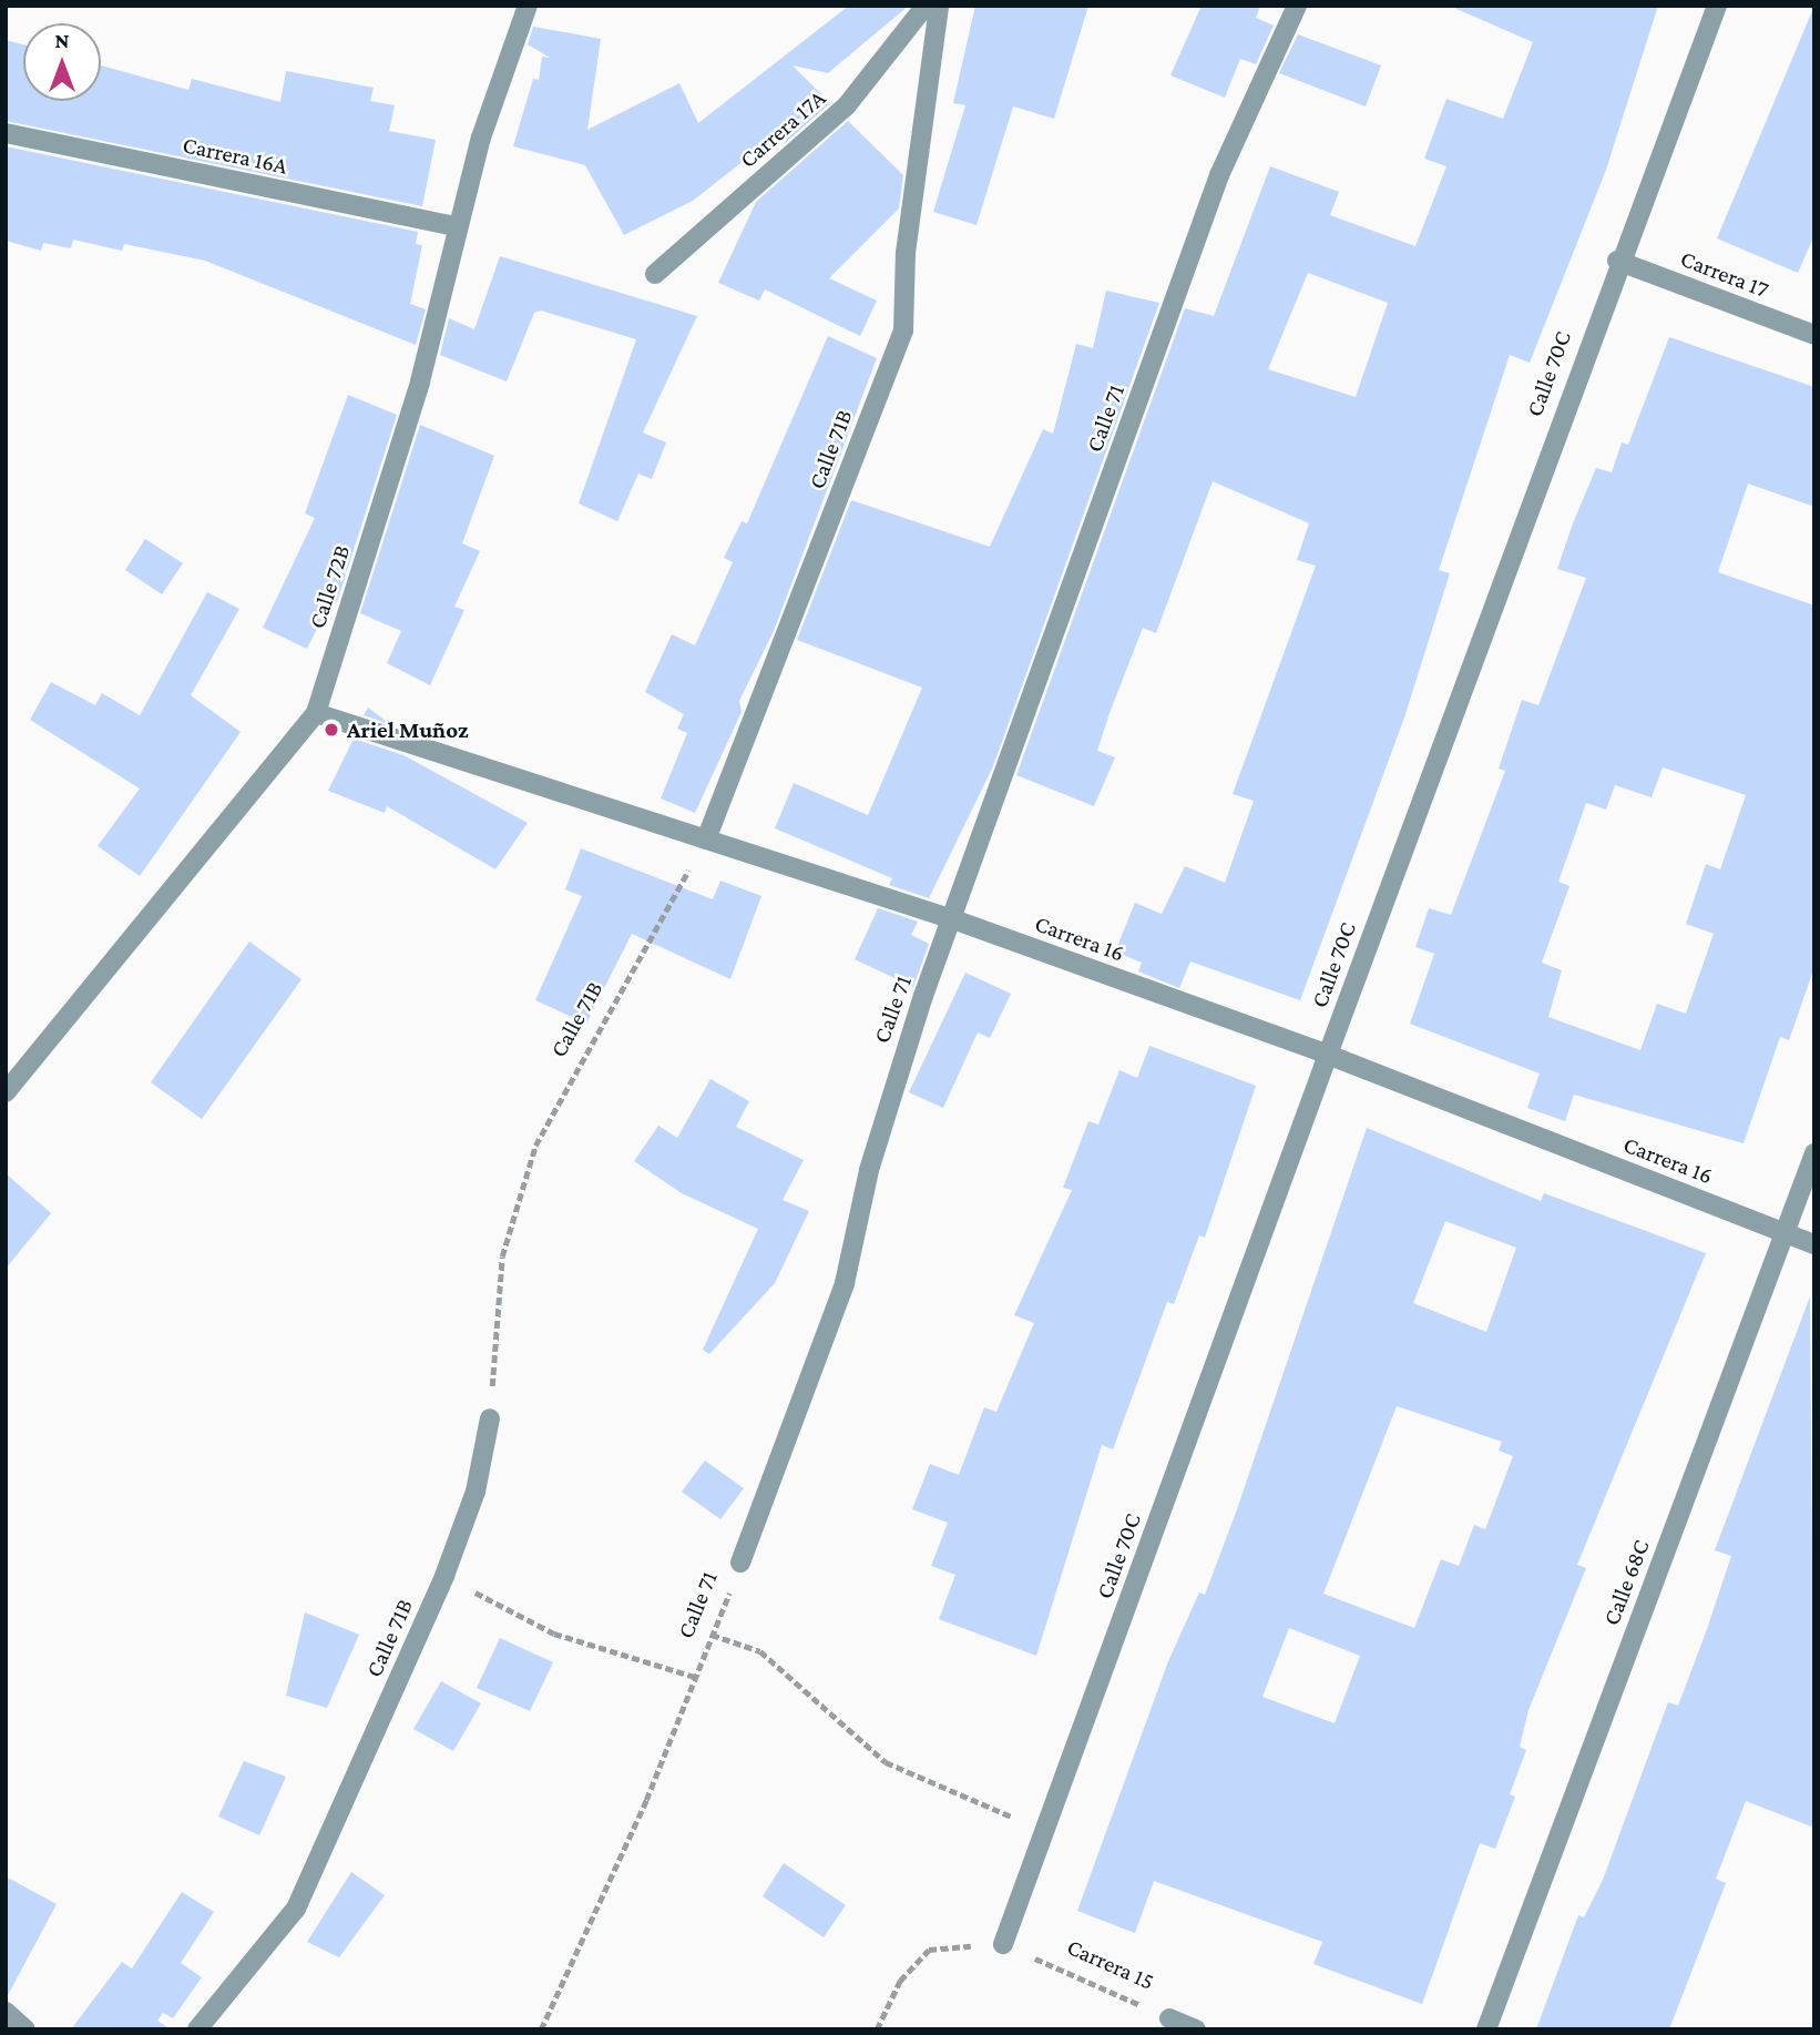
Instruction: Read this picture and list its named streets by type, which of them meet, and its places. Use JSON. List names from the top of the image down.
{
  "streets": {
    "street": [
      "Carrera 17A",
      "Carrera 16A",
      "Carrera 17",
      "Calle 70C",
      "Calle 71",
      "Calle 71B",
      "Calle 72B",
      "Carrera 16",
      "Calle 68C",
      "Carrera 15"
    ]
  },
  "crossings": [
    ["Carrera 16A", "Calle 72B"],
    ["Carrera 17", "Calle 70C"],
    ["Calle 70C", "Carrera 16"],
    ["Calle 70C", "Carrera 15"],
    ["Calle 71", "Carrera 16"],
    ["Calle 71B", "Carrera 16"],
    ["Calle 72B", "Carrera 16"],
    ["Carrera 16", "Calle 68C"]
  ],
  "places": ["Ariel Muñoz"],
  "north": "top"
}
